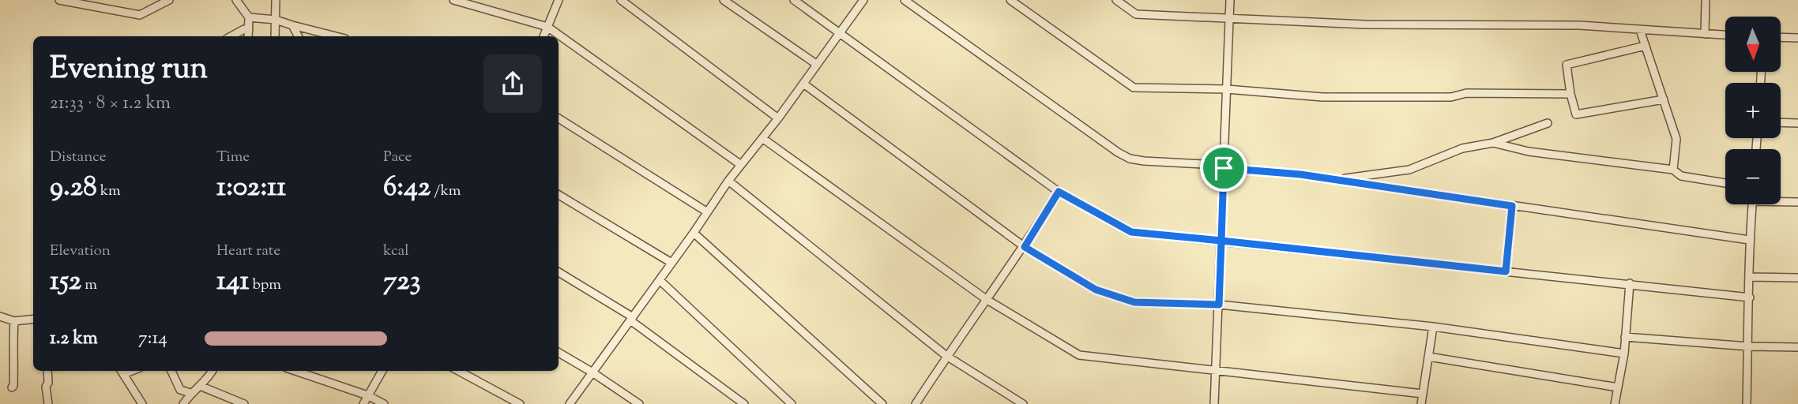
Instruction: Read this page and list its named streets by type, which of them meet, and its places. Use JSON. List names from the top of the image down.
{
  "north": "bottom",
  "page": {
    "map_buttons": ["+", "−"],
    "heading": ["Evening run", "21:33 · 8 × 1.2 km"],
    "stats": [
      ["Distance", "9.28 km"],
      ["Time", "1:02:11"],
      ["Pace", "6:42 /km"],
      ["Elevation", "152 m"],
      ["Heart rate", "141 bpm"],
      ["kcal", "723"]
    ],
    "list": [
      {
        "name": "1.2 km",
        "note": "7:14"
      }
    ]
  }
}
